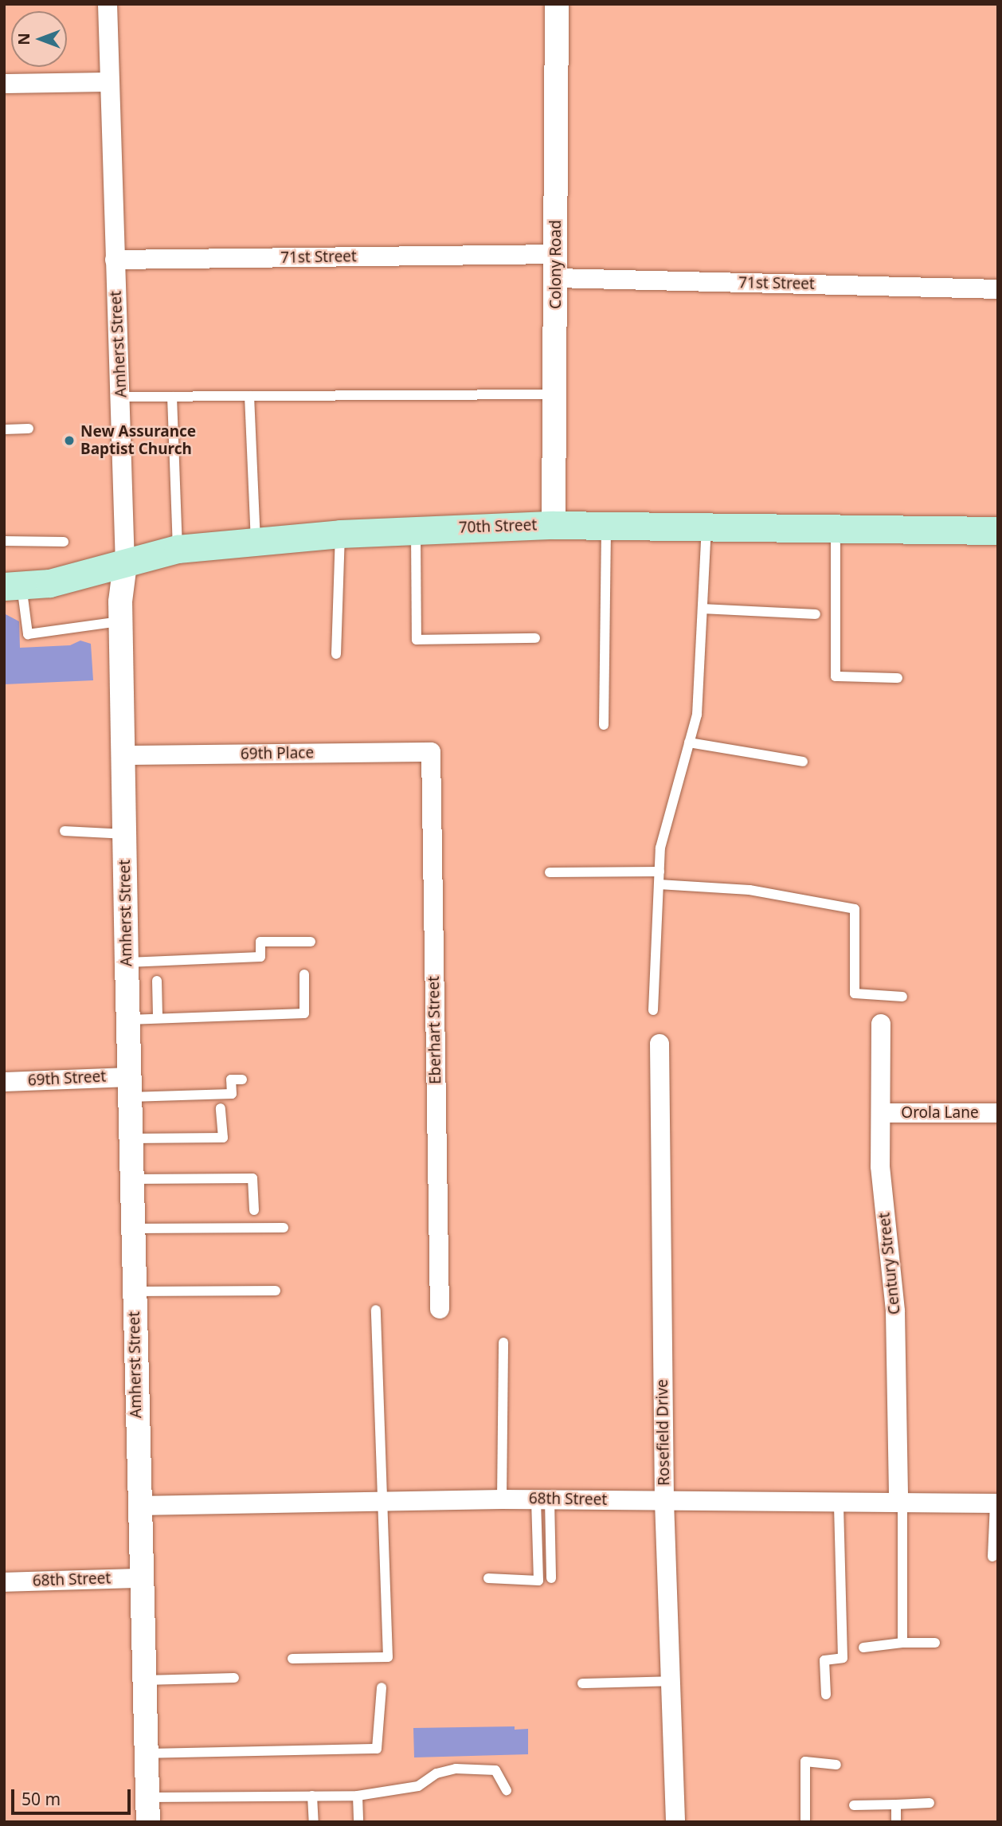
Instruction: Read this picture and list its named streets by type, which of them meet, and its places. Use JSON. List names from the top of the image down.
{
  "streets": {
    "main road": ["70th Street"],
    "street": [
      "71st Street",
      "Colony Road",
      "Amherst Street",
      "69th Place",
      "Eberhart Street",
      "69th Street",
      "Orola Lane",
      "Century Street",
      "Rosefield Drive",
      "68th Street"
    ]
  },
  "crossings": [
    ["71st Street", "Colony Road"],
    ["71st Street", "Amherst Street"],
    ["Colony Road", "70th Street"],
    ["Amherst Street", "70th Street"],
    ["Amherst Street", "69th Place"],
    ["Amherst Street", "69th Street"],
    ["Amherst Street", "68th Street"],
    ["69th Place", "Eberhart Street"],
    ["Orola Lane", "Century Street"],
    ["Century Street", "68th Street"],
    ["Rosefield Drive", "68th Street"]
  ],
  "places": ["New Assurance Baptist Church"],
  "scale_bar": "50 m",
  "north": "left"
}
